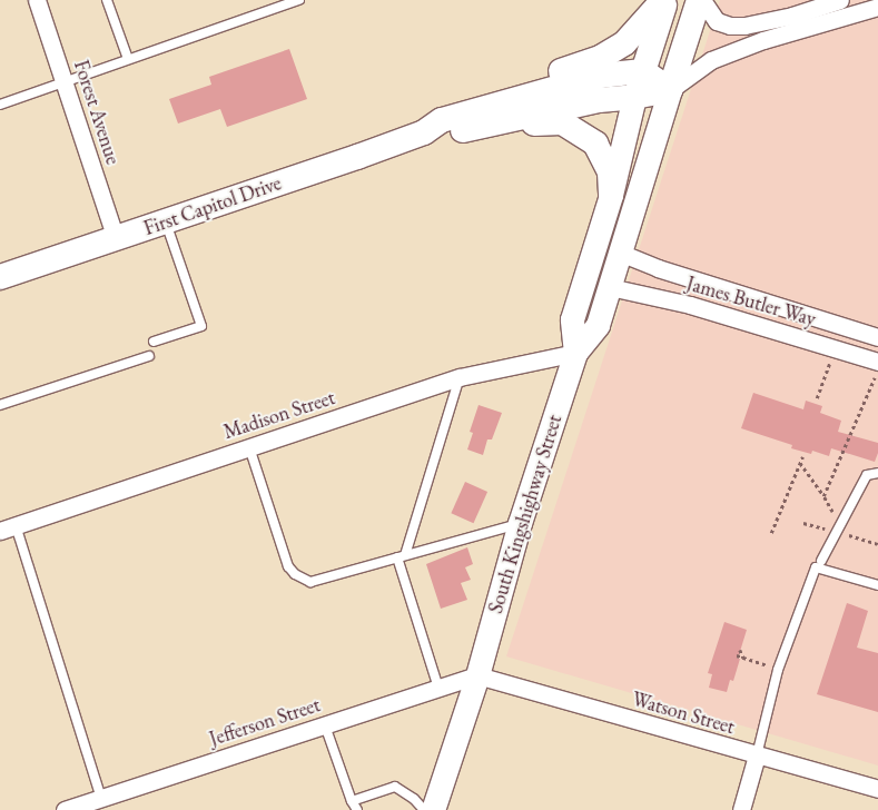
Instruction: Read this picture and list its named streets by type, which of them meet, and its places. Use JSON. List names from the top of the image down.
{
  "streets": {
    "main road": ["First Capitol Drive", "South Kingshighway Street"],
    "street": [
      "Forest Avenue",
      "James Butler Way",
      "Madison Street",
      "Watson Street",
      "Jefferson Street"
    ]
  },
  "crossings": [
    ["Forest Avenue", "First Capitol Drive"],
    ["First Capitol Drive", "South Kingshighway Street"],
    ["James Butler Way", "South Kingshighway Street"],
    ["Madison Street", "South Kingshighway Street"],
    ["South Kingshighway Street", "Watson Street"],
    ["South Kingshighway Street", "Jefferson Street"],
    ["Watson Street", "Jefferson Street"]
  ]
}
